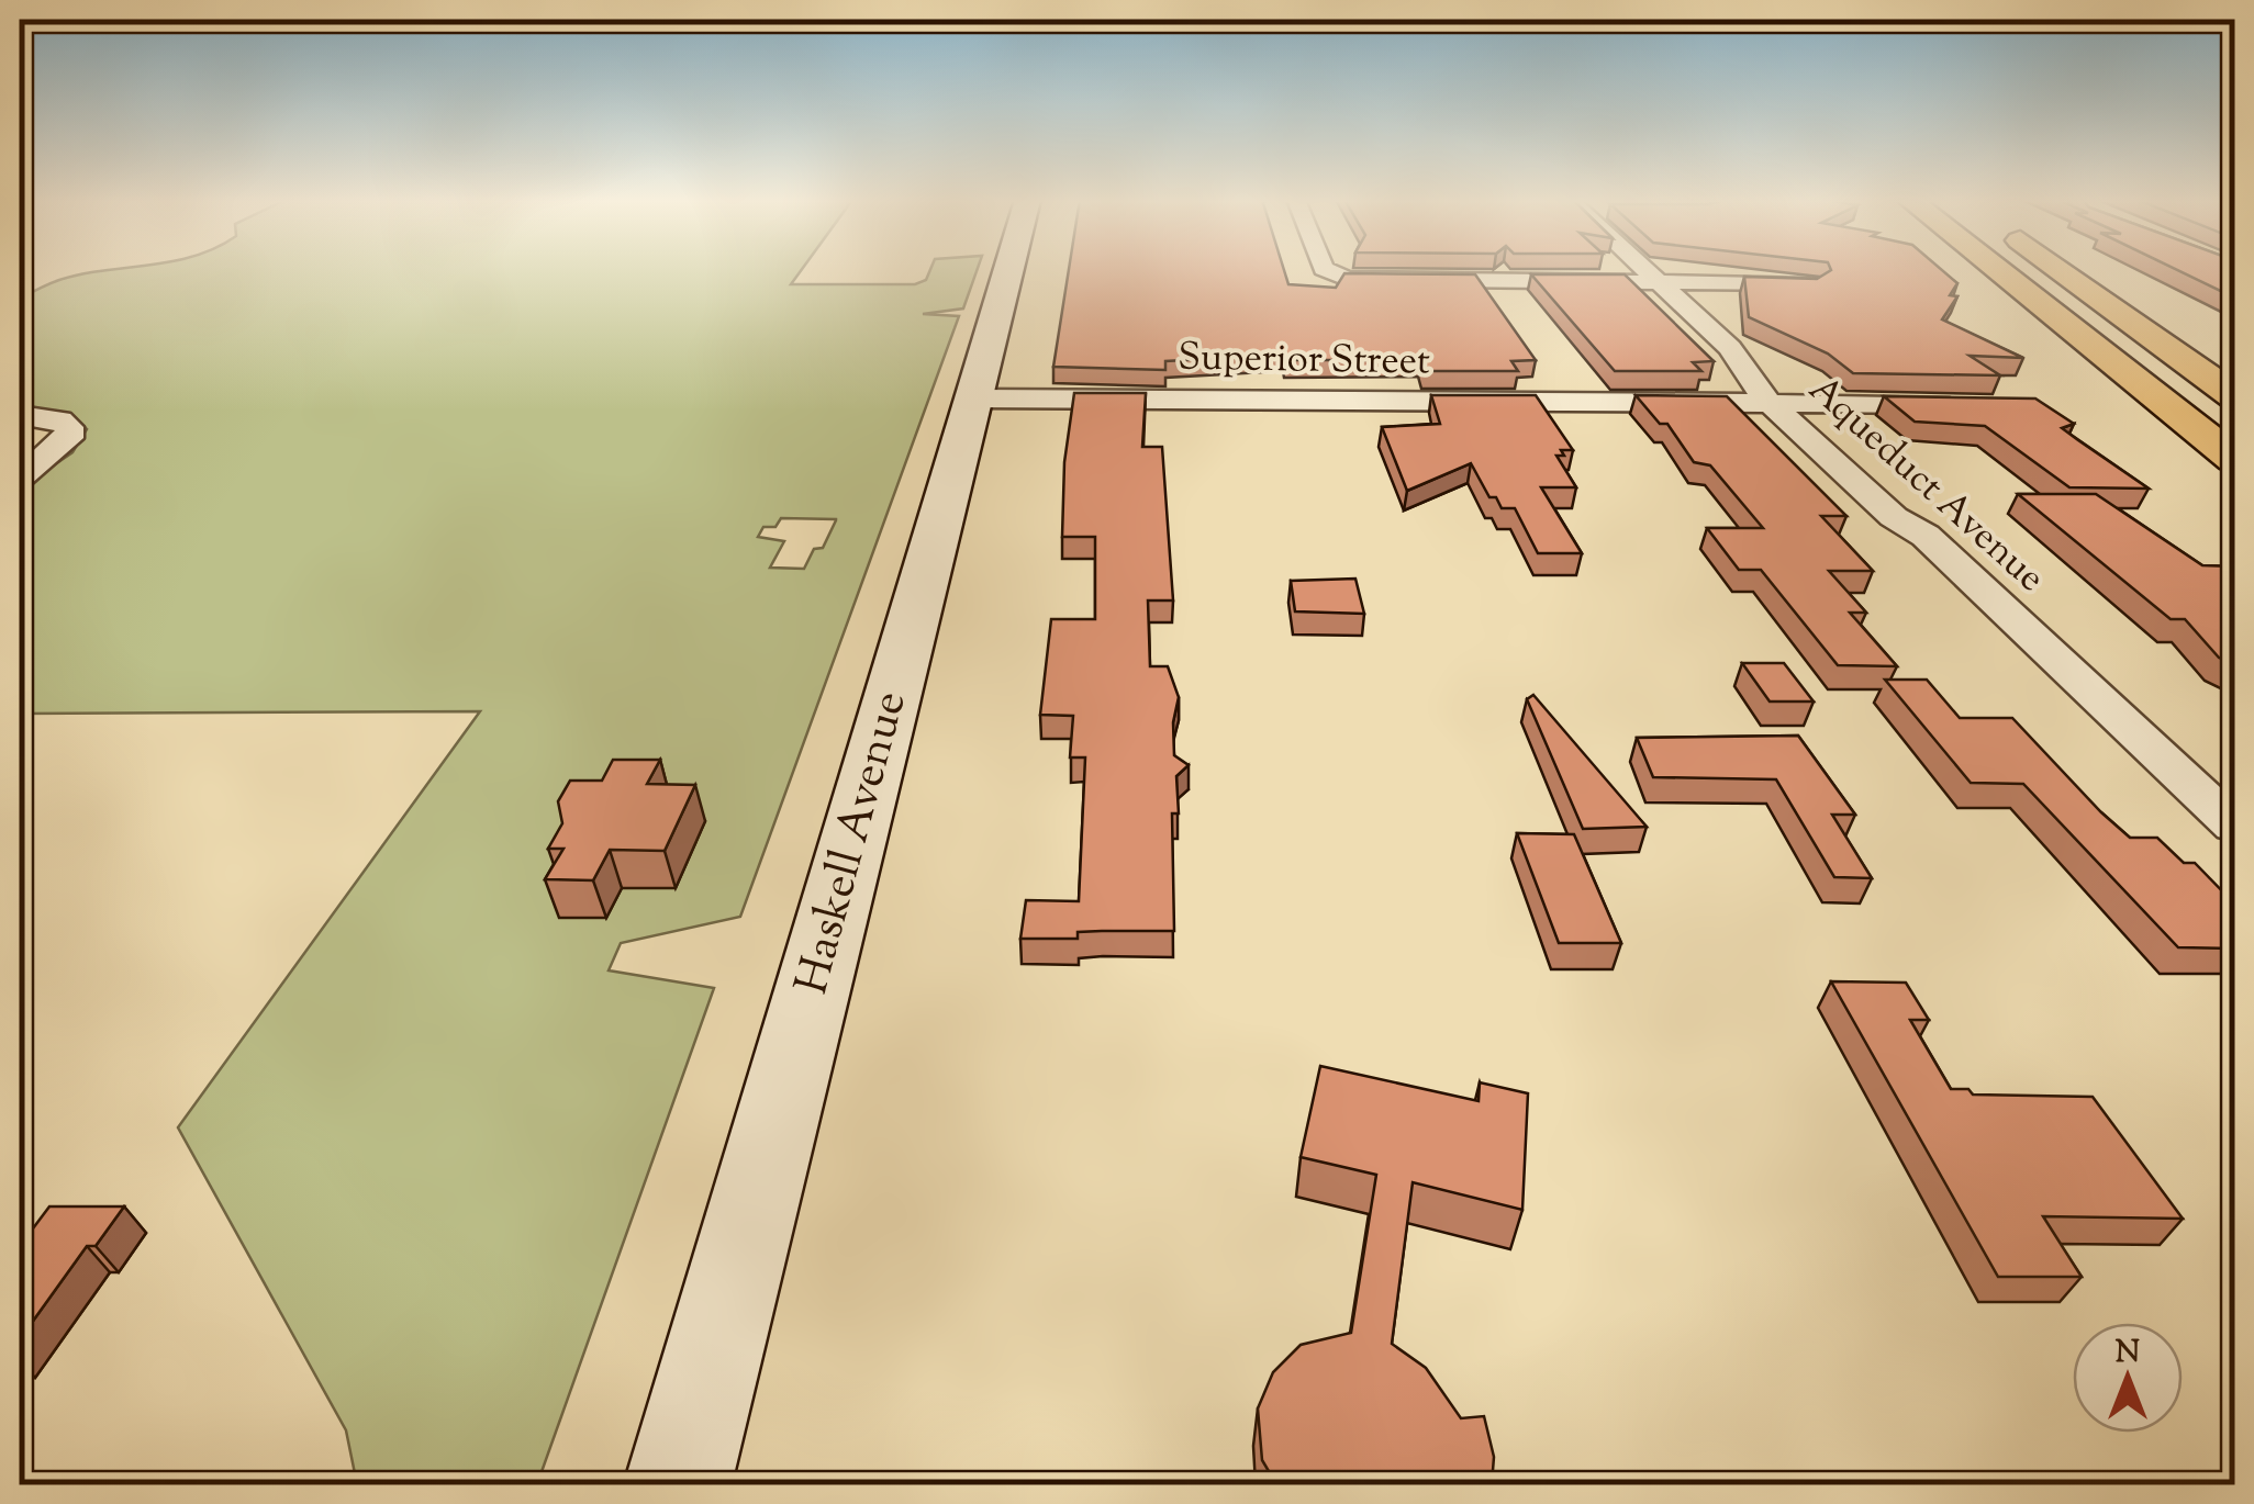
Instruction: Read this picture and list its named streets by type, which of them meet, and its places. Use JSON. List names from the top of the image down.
{
  "streets": {
    "main road": ["Haskell Avenue"],
    "street": ["Superior Street", "Aqueduct Avenue"]
  },
  "crossings": [
    ["Superior Street", "Aqueduct Avenue"],
    ["Superior Street", "Haskell Avenue"]
  ],
  "north": "top"
}
